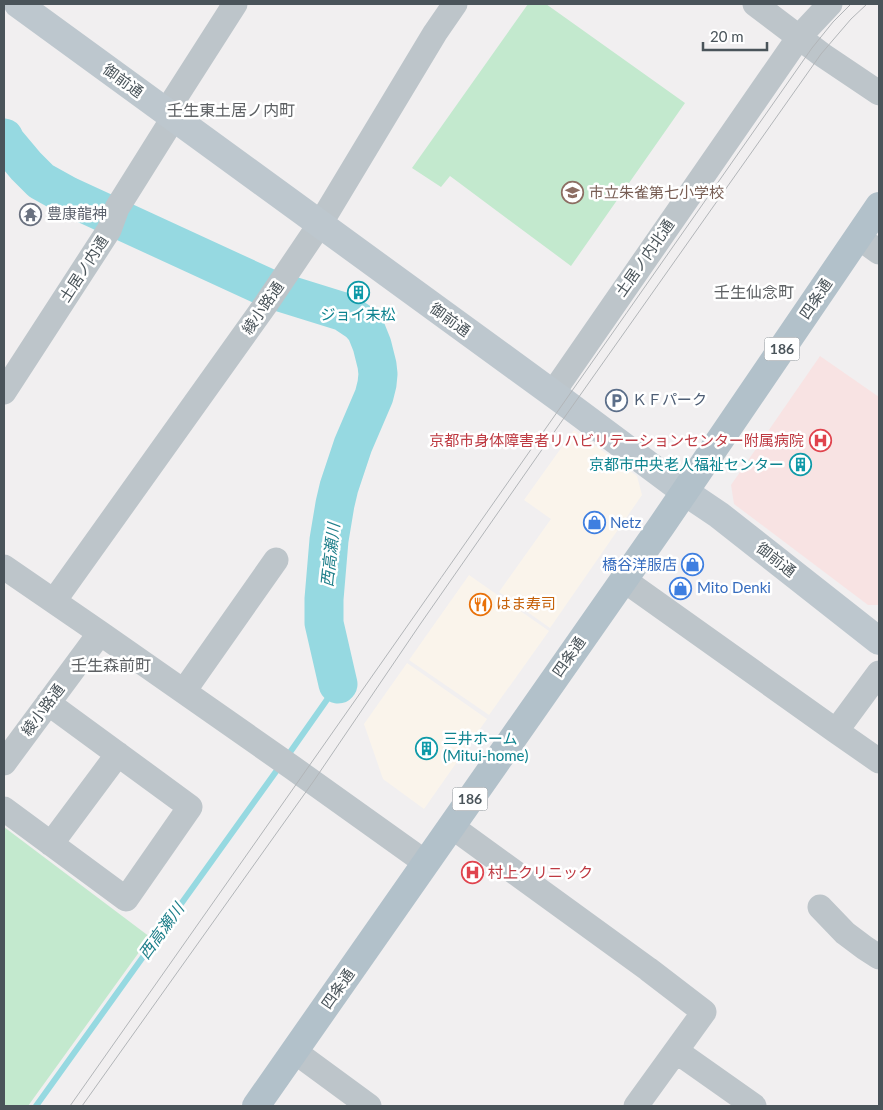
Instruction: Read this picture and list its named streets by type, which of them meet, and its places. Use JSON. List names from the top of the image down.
{
  "streets": {
    "main road": ["四条通", "186"],
    "street": [
      "御前通",
      "土居ノ内北通",
      "土居ノ内通",
      "綾小路通"
    ]
  },
  "crossings": [
    ["御前通", "土居ノ内北通"],
    ["御前通", "土居ノ内通"],
    ["御前通", "四条通"],
    ["御前通", "綾小路通"]
  ],
  "districts": ["壬生東土居ノ内町", "壬生仙念町", "壬生森前町"],
  "water": ["西高瀬川"],
  "places": {
    "school or university": ["市立朱雀第七小学校"],
    "temple": ["豊康龍神"],
    "building": ["ジョイ未松", "京都市中央老人福祉センター", "三井ホーム (Mitui-home)"],
    "parking": ["ＫＦパーク"],
    "hospital": ["京都市身体障害者リハビリテーションセンター附属病院", "村上クリニック"],
    "shop": ["Netz", "橋谷洋服店", "Mito Denki"],
    "restaurant": ["はま寿司"]
  },
  "scale_bar": "20 m"
}
